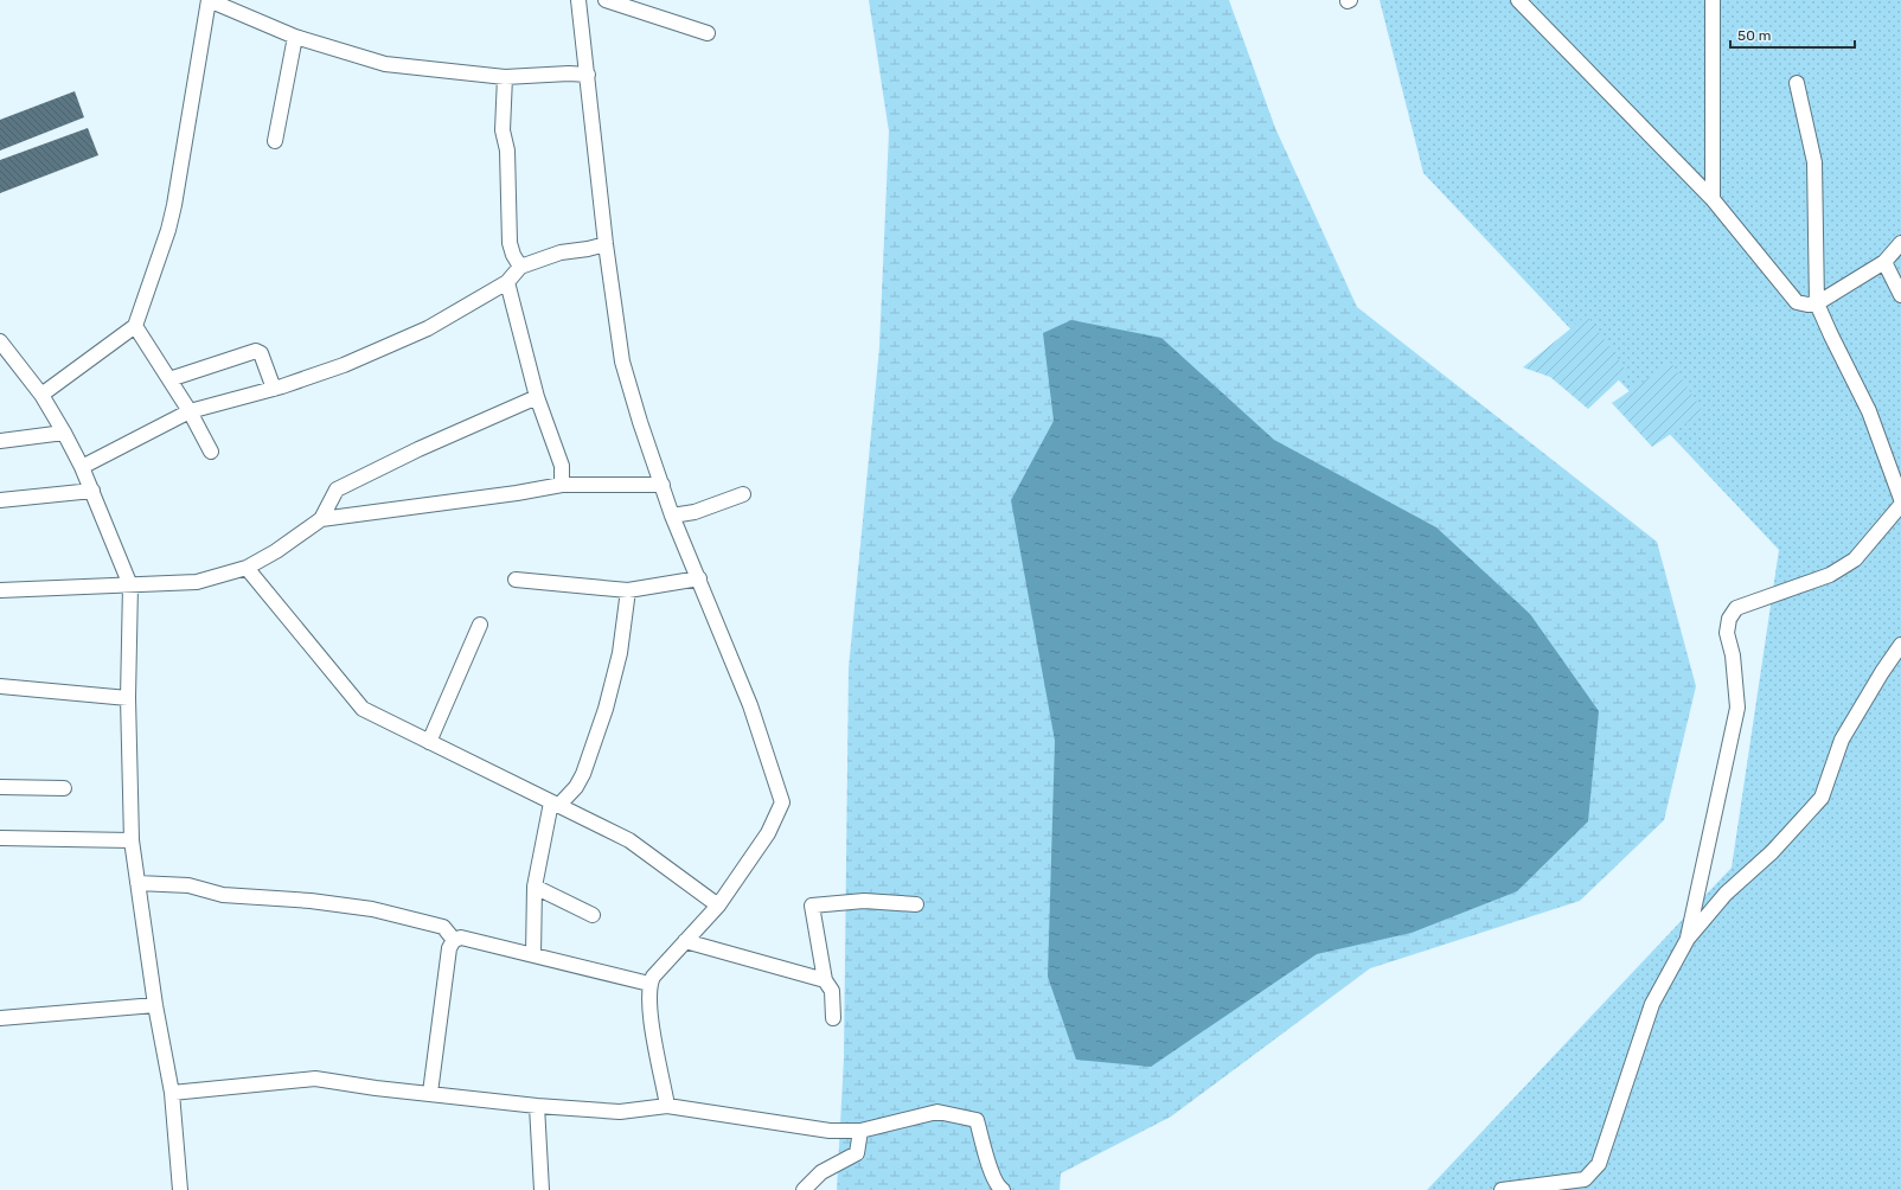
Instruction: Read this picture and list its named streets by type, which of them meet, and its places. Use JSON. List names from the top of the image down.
{
  "scale_bar": "50 m"
}
